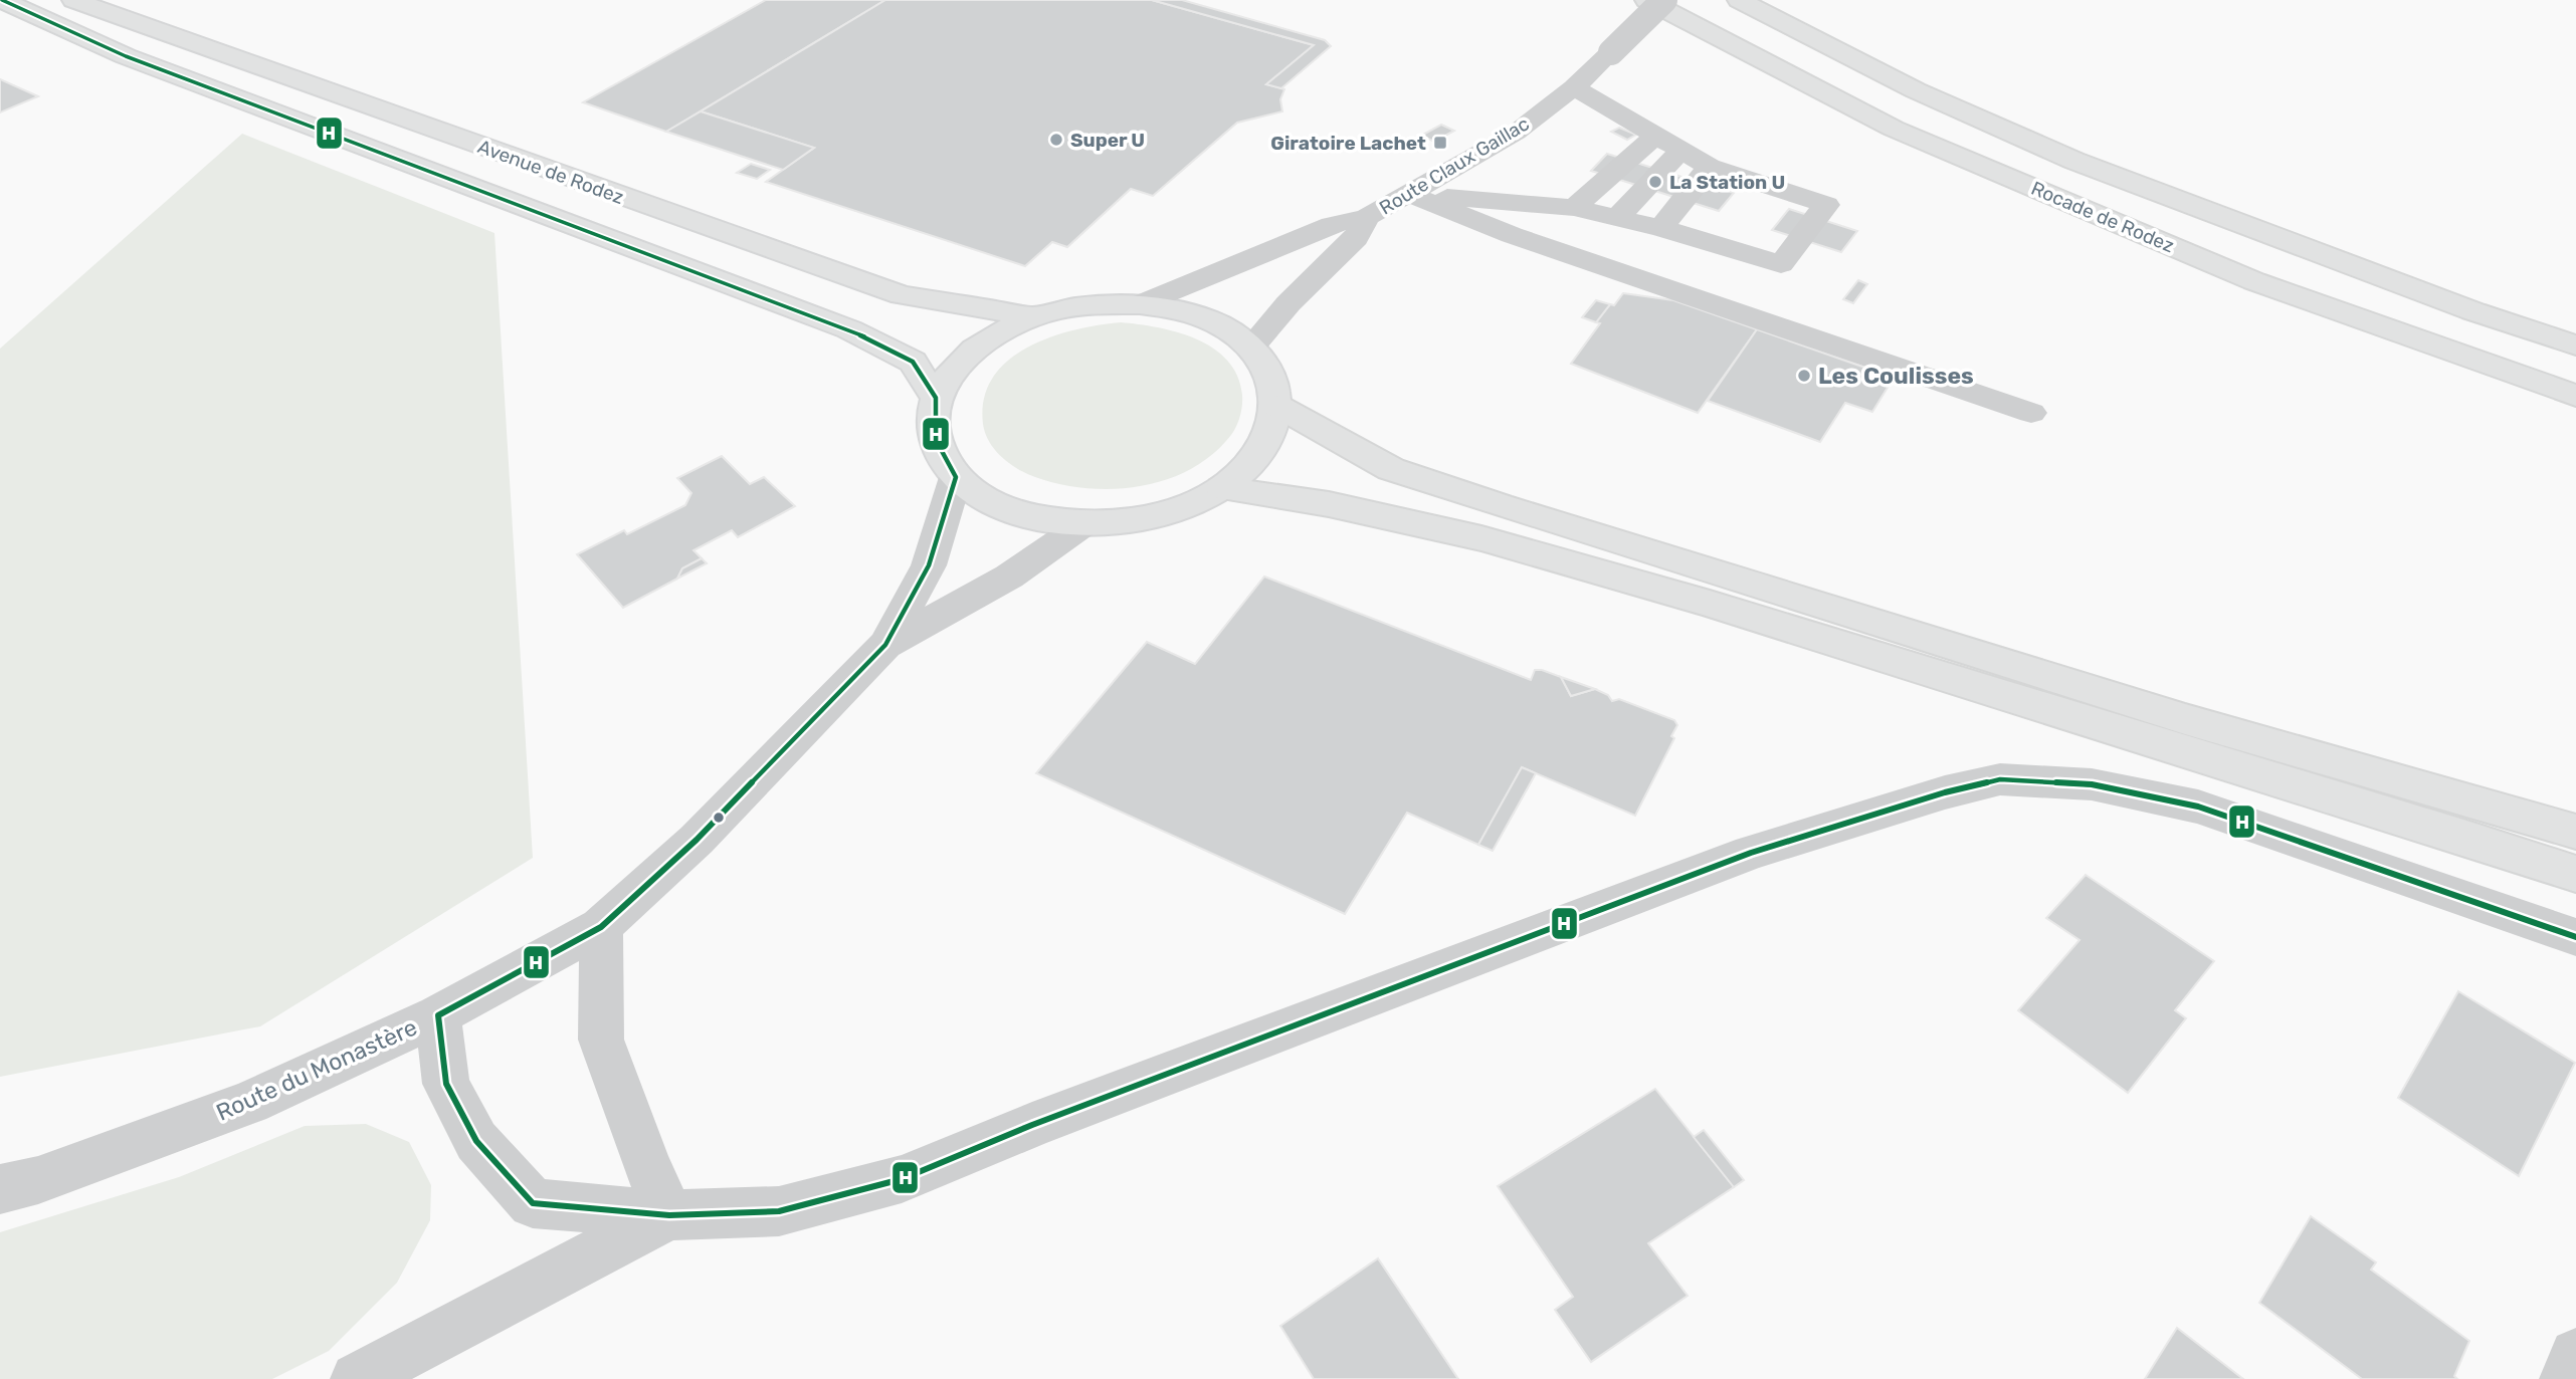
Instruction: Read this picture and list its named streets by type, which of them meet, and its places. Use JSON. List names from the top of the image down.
{
  "streets": {
    "main road": ["Avenue de Rodez", "Rocade de Rodez"],
    "street": ["Route Claux Gaillac", "Route du Monastère"]
  },
  "places": {
    "other": ["Super U", "La Station U", "Les Coulisses"],
    "transit": ["Giratoire Lachet"]
  },
  "lines": ["transit line H"]
}
